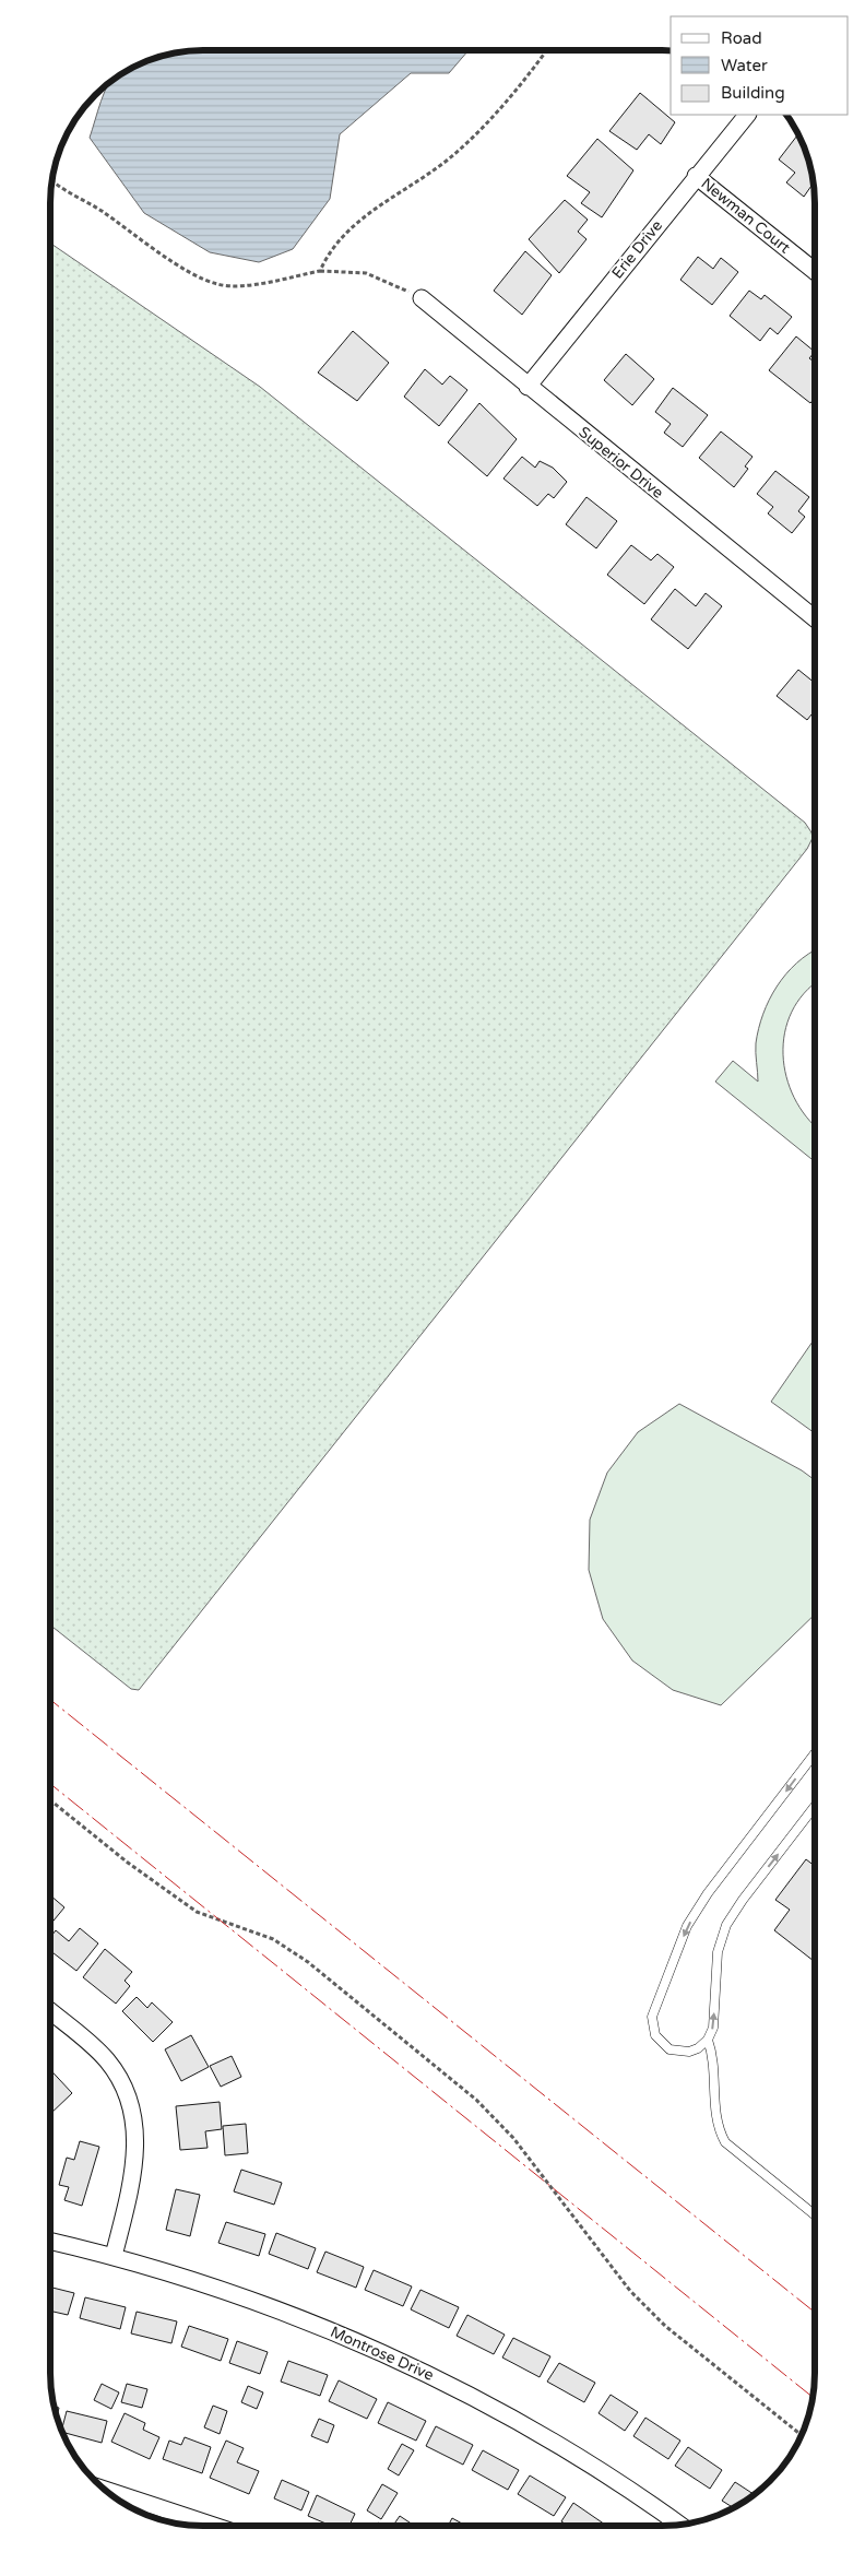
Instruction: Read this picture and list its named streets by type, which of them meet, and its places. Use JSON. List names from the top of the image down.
{
  "streets": {
    "street": [
      "Newman Court",
      "Erie Drive",
      "Superior Drive",
      "Montrose Drive"
    ]
  },
  "crossings": [
    ["Newman Court", "Erie Drive"],
    ["Erie Drive", "Superior Drive"]
  ],
  "legend": ["Road", "Water", "Building"]
}
